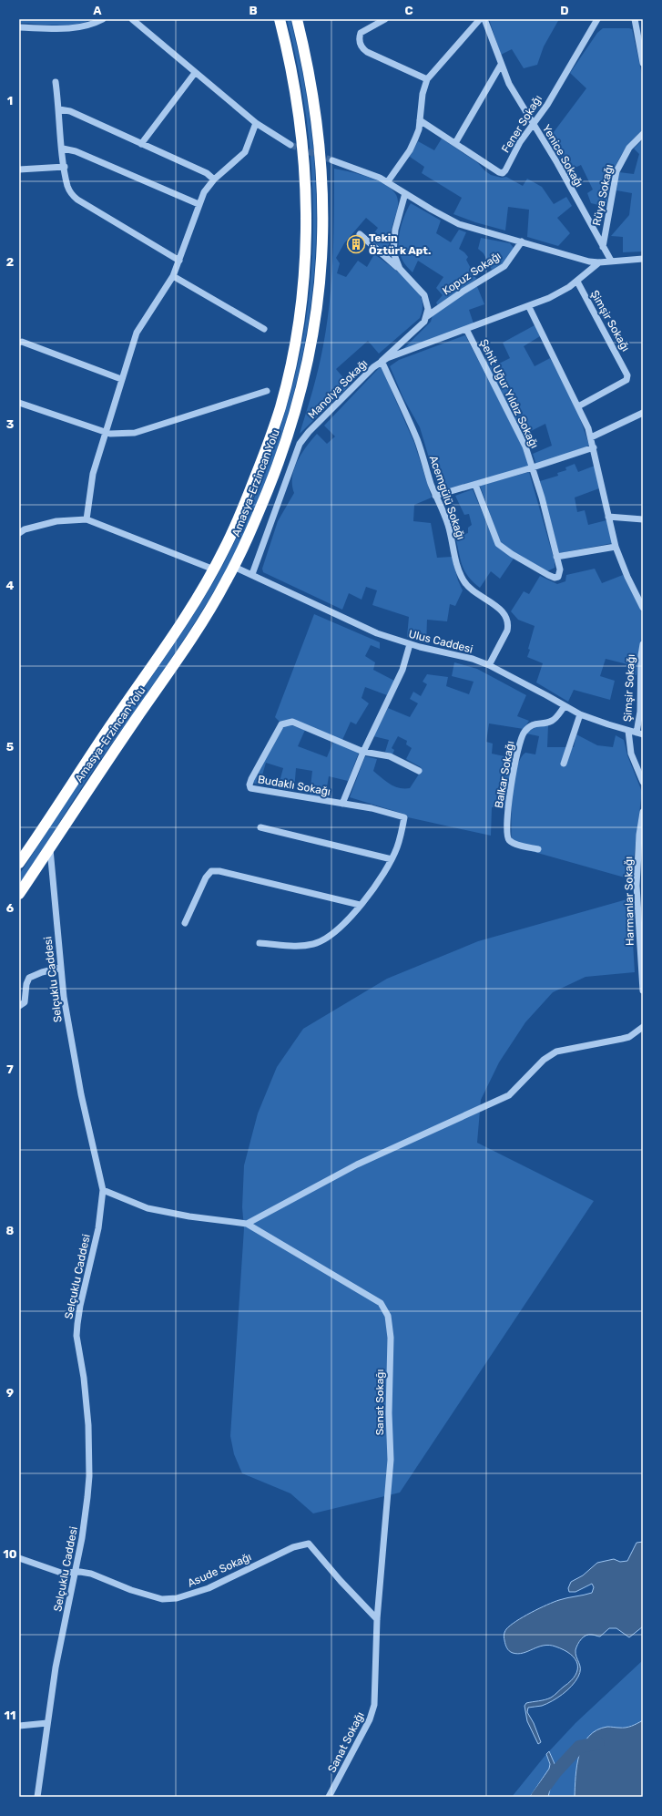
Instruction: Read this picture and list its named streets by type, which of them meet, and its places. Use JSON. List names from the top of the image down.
{
  "streets": {
    "highway": ["Amasya-Erzincan Yolu"],
    "street": [
      "Fener Sokağı",
      "Yenice Sokağı",
      "Rüya Sokağı",
      "Kopuz Sokağı",
      "Şimşir Sokağı",
      "Manolya Sokağı",
      "Şehit Uğur Yıldız Sokağı",
      "Acemgülü Sokağı",
      "Ulus Caddesi",
      "Balkar Sokağı",
      "Budaklı Sokağı",
      "Harmanlar Sokağı",
      "Selçuklu Caddesi",
      "Sanat Sokağı",
      "Asude Sokağı"
    ]
  },
  "crossings": [
    ["Fener Sokağı", "Yenice Sokağı"],
    ["Yenice Sokağı", "Rüya Sokağı"],
    ["Kopuz Sokağı", "Manolya Sokağı"],
    ["Kopuz Sokağı", "Acemgülü Sokağı"],
    ["Şimşir Sokağı", "Manolya Sokağı"],
    ["Şimşir Sokağı", "Ulus Caddesi"],
    ["Manolya Sokağı", "Şehit Uğur Yıldız Sokağı"],
    ["Manolya Sokağı", "Acemgülü Sokağı"],
    ["Manolya Sokağı", "Ulus Caddesi"],
    ["Amasya-Erzincan Yolu", "Ulus Caddesi"],
    ["Amasya-Erzincan Yolu", "Selçuklu Caddesi"],
    ["Acemgülü Sokağı", "Ulus Caddesi"],
    ["Ulus Caddesi", "Balkar Sokağı"],
    ["Ulus Caddesi", "Budaklı Sokağı"],
    ["Selçuklu Caddesi", "Sanat Sokağı"],
    ["Selçuklu Caddesi", "Asude Sokağı"],
    ["Sanat Sokağı", "Asude Sokağı"]
  ],
  "places": {
    "building": ["Tekin Öztürk Apt."]
  },
  "grid": {
    "columns": [
      "A",
      "B",
      "C",
      "D"
    ],
    "rows": [
      "1",
      "2",
      "3",
      "4",
      "5",
      "6",
      "7",
      "8",
      "9",
      "10",
      "11"
    ]
  }
}
